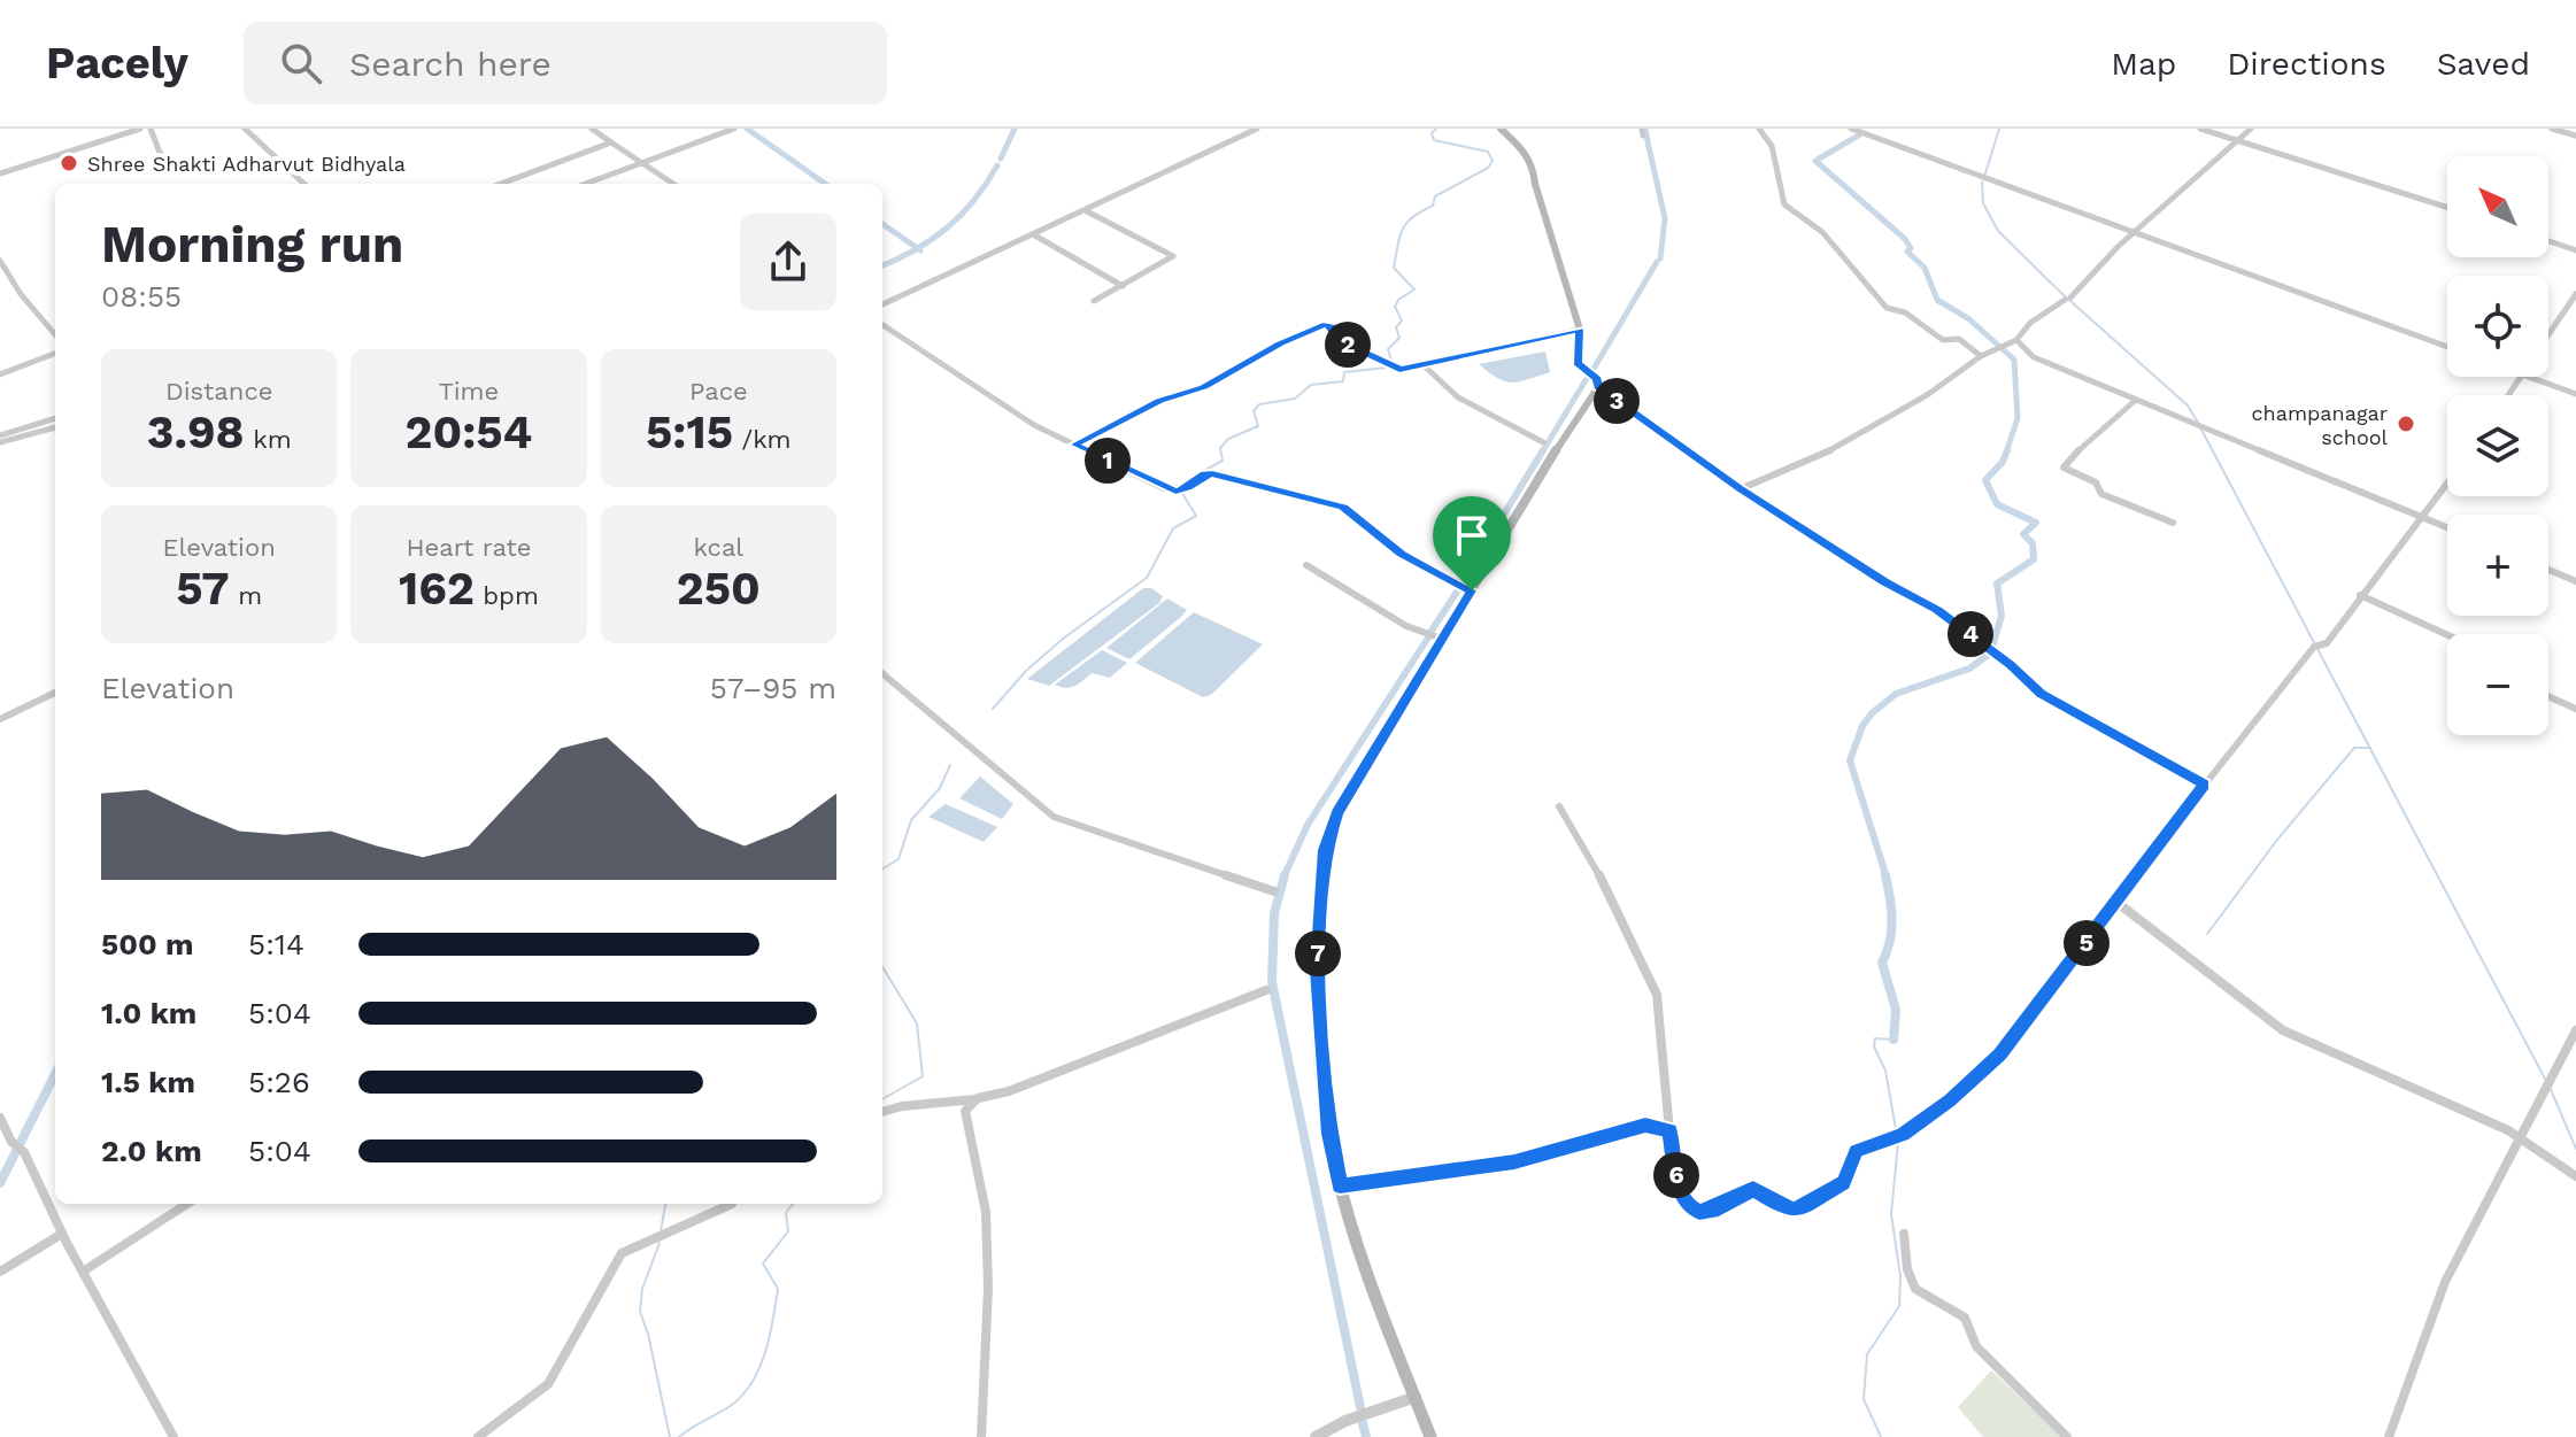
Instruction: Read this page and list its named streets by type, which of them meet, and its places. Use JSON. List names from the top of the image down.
{
  "places": ["Shree Shakti Adharvut Bidhyala", "champanagar school"],
  "north": "top left",
  "page": {
    "header": "Pacely",
    "search": "Search here",
    "nav": ["Map", "Directions", "Saved"],
    "map_buttons": ["+", "−"],
    "heading": ["Morning run", "08:55"],
    "pins": [
      "2",
      "3",
      "1",
      "4",
      "5",
      "7",
      "6"
    ],
    "stats": [
      ["Distance", "3.98 km"],
      ["Time", "20:54"],
      ["Pace", "5:15 /km"],
      ["Elevation", "57 m"],
      ["Heart rate", "162 bpm"],
      ["kcal", "250"]
    ],
    "chart": ["Elevation", "57–95 m"],
    "list": [
      {
        "name": "500 m",
        "note": "5:14"
      },
      {
        "name": "1.0 km",
        "note": "5:04"
      },
      {
        "name": "1.5 km",
        "note": "5:26"
      },
      {
        "name": "2.0 km",
        "note": "5:04"
      }
    ]
  }
}
